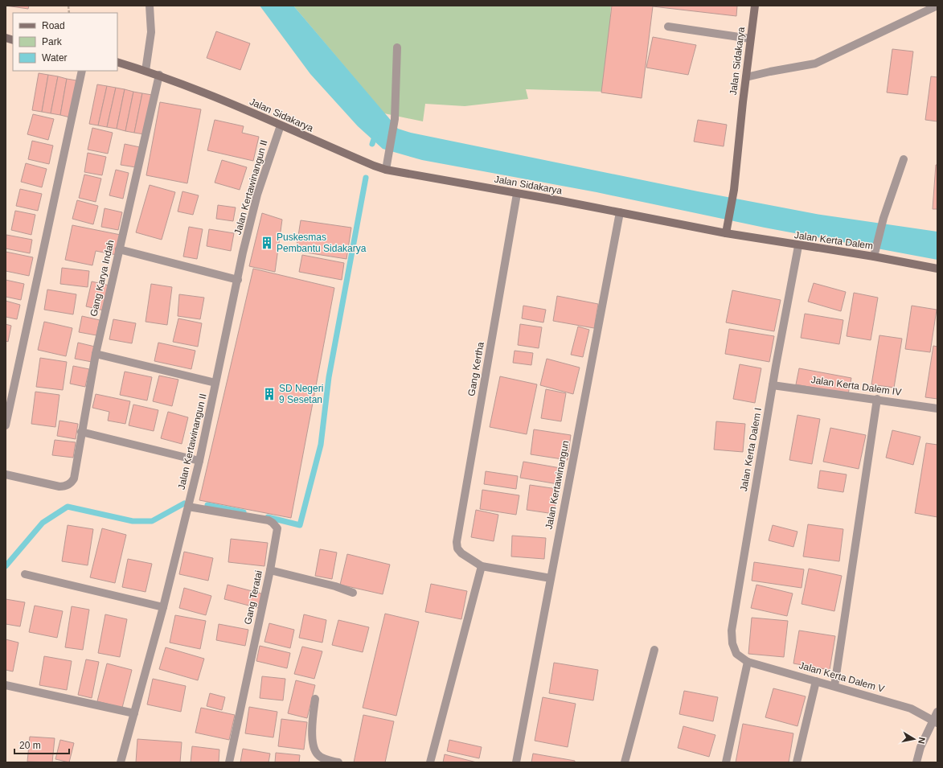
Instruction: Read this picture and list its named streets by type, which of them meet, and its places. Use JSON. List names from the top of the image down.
{
  "streets": {
    "street": [
      "Jalan Sidakarya",
      "Jalan Kertawinangun II",
      "Jalan Kerta Dalem",
      "Gang Karya Indah",
      "Gang Kertha",
      "Jalan Kerta Dalem IV",
      "Jalan Kerta Dalem I",
      "Jalan Kertawinangun",
      "Gang Teratai",
      "Jalan Kerta Dalem V"
    ]
  },
  "crossings": [
    ["Jalan Sidakarya", "Jalan Kertawinangun II"],
    ["Jalan Sidakarya", "Jalan Kerta Dalem"],
    ["Jalan Sidakarya", "Gang Karya Indah"],
    ["Jalan Sidakarya", "Gang Kertha"],
    ["Jalan Sidakarya", "Jalan Kertawinangun"],
    ["Jalan Kertawinangun II", "Gang Teratai"],
    ["Jalan Kerta Dalem", "Jalan Kerta Dalem I"],
    ["Jalan Kerta Dalem IV", "Jalan Kerta Dalem I"],
    ["Jalan Kerta Dalem I", "Jalan Kerta Dalem V"]
  ],
  "places": {
    "building": ["Puskesmas Pembantu Sidakarya", "SD Negeri 9 Sesetan"]
  },
  "legend": ["Road", "Park", "Water"],
  "scale_bar": "20 m",
  "north": "right"
}
